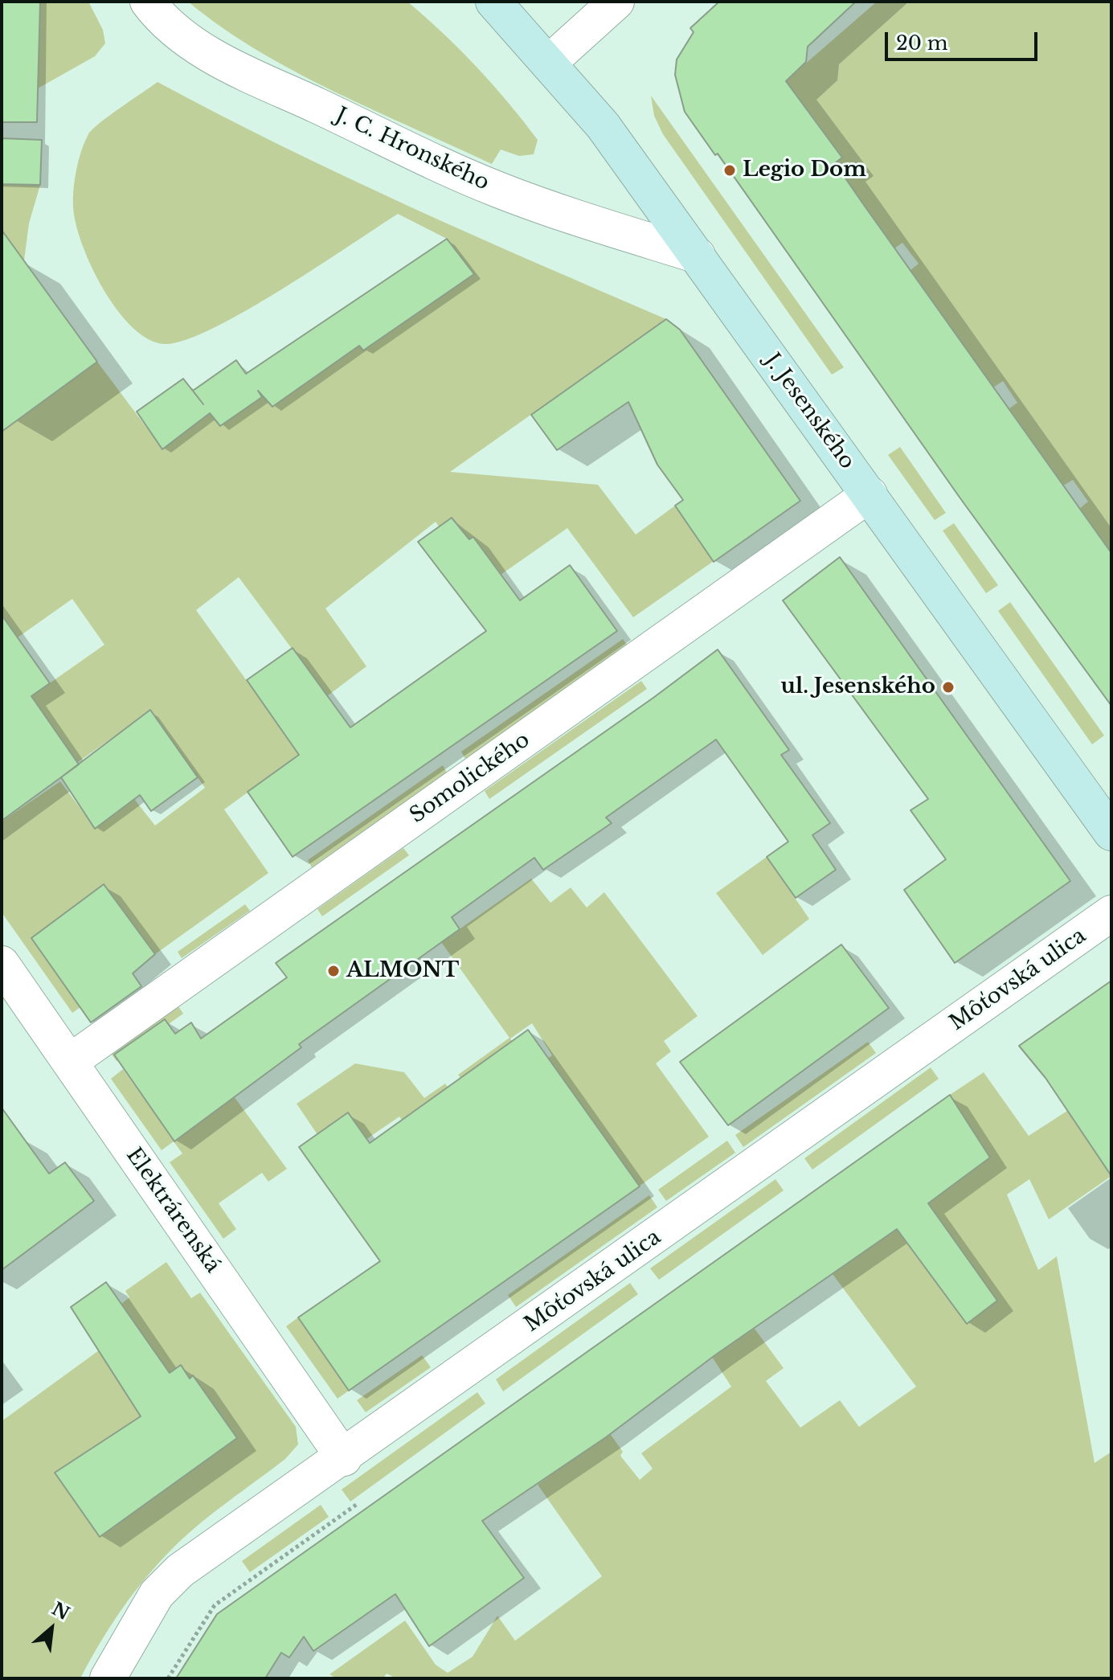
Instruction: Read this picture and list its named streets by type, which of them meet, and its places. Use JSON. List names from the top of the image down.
{
  "streets": {
    "street": [
      "J. C. Hronského",
      "J. Jesenského",
      "Somolického",
      "Môťovská ulica",
      "Elektrárenská"
    ]
  },
  "crossings": [
    ["J. C. Hronského", "J. Jesenského"],
    ["J. Jesenského", "Somolického"],
    ["Somolického", "Elektrárenská"],
    ["Môťovská ulica", "Elektrárenská"]
  ],
  "places": ["Legio Dom", "ul. Jesenského", "ALMONT"],
  "scale_bar": "20 m",
  "north": "top right"
}
